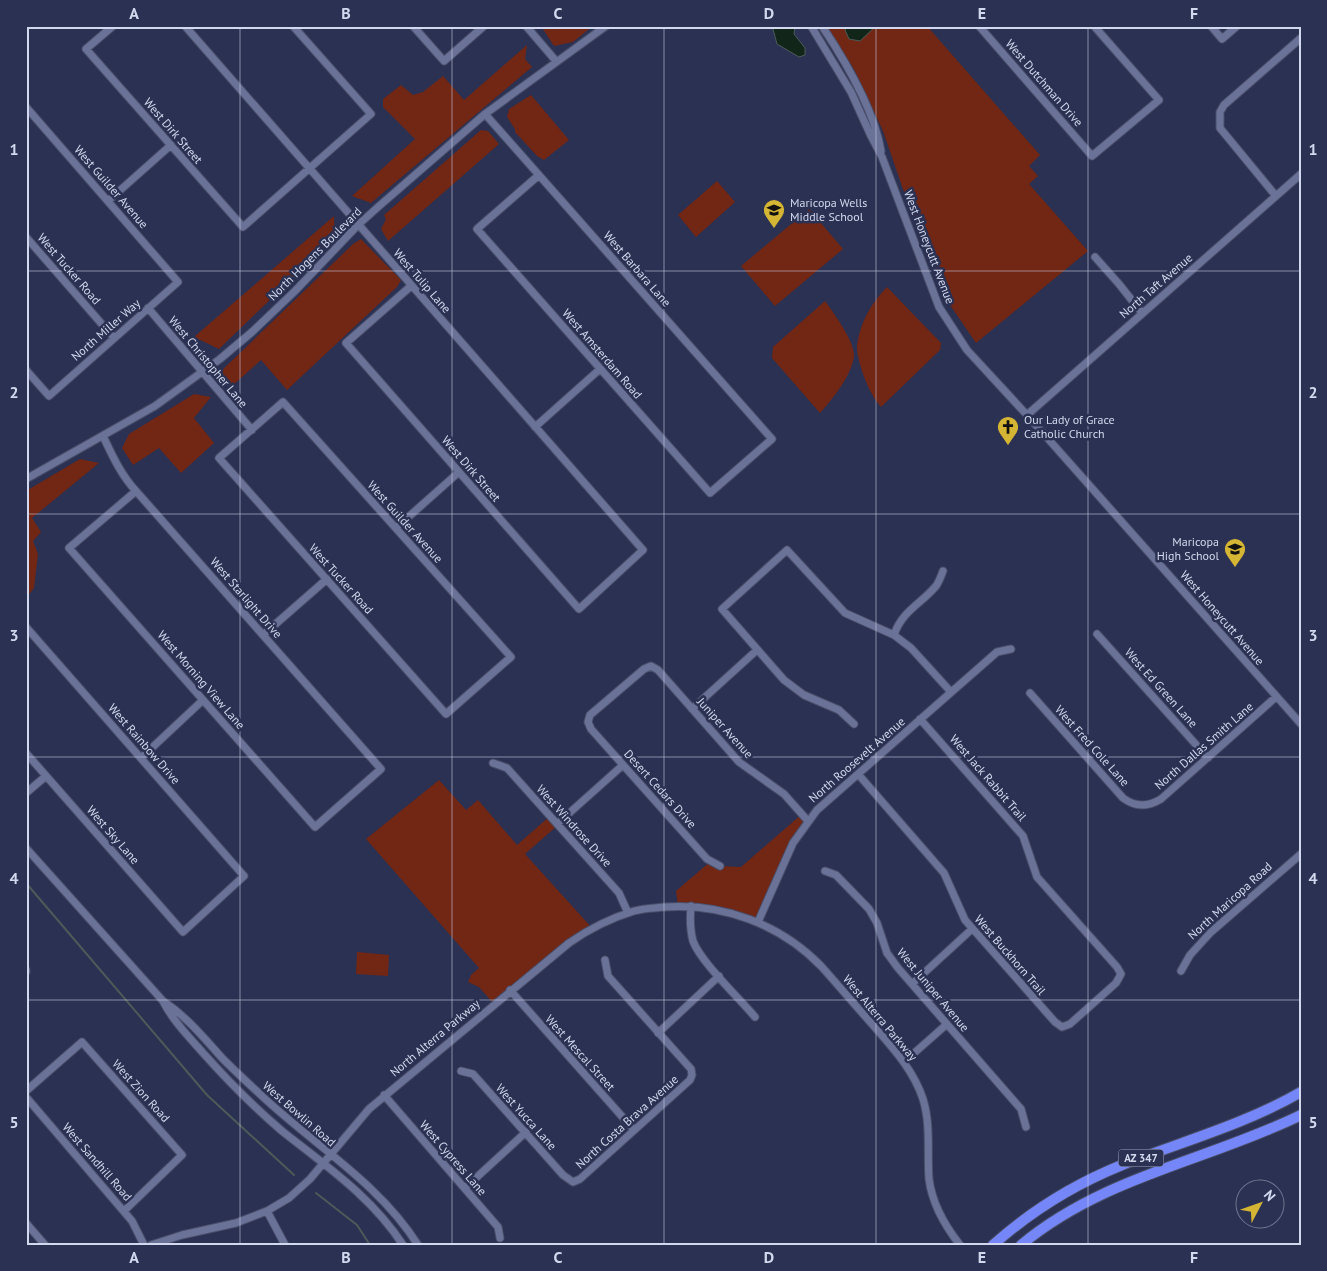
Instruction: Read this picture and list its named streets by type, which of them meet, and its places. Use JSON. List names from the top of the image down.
{
  "streets": {
    "highway": ["AZ 347"],
    "street": [
      "West Dutchman Drive",
      "West Dirk Street",
      "West Guilder Avenue",
      "West Honeycutt Avenue",
      "North Hogens Boulevard",
      "West Tucker Road",
      "West Barbara Lane",
      "West Tulip Lane",
      "North Taft Avenue",
      "North Miller Way",
      "West Amsterdam Road",
      "West Christopher Lane",
      "West Starlight Drive",
      "West Morning View Lane",
      "West Ed Green Lane",
      "Juniper Avenue",
      "West Rainbow Drive",
      "West Fred Cole Lane",
      "North Dallas Smith Lane",
      "North Roosevelt Avenue",
      "West Jack Rabbit Trail",
      "Desert Cedars Drive",
      "West Windrose Drive",
      "West Sky Lane",
      "North Maricopa Road",
      "West Buckhorn Trail",
      "West Juniper Avenue",
      "West Alterra Parkway",
      "North Alterra Parkway",
      "West Mescal Street",
      "West Zion Road",
      "West Bowlin Road",
      "West Yucca Lane",
      "North Costa Brava Avenue",
      "West Cypress Lane",
      "West Sandhill Road"
    ]
  },
  "crossings": [
    ["West Dirk Street", "West Tulip Lane"],
    ["West Guilder Avenue", "West Tucker Road"],
    ["West Guilder Avenue", "North Miller Way"],
    ["West Guilder Avenue", "West Christopher Lane"],
    ["West Honeycutt Avenue", "North Taft Avenue"],
    ["West Honeycutt Avenue", "North Dallas Smith Lane"],
    ["North Hogens Boulevard", "West Barbara Lane"],
    ["North Hogens Boulevard", "West Tulip Lane"],
    ["North Hogens Boulevard", "West Christopher Lane"],
    ["North Hogens Boulevard", "West Starlight Drive"],
    ["West Tucker Road", "North Miller Way"],
    ["West Tucker Road", "West Christopher Lane"],
    ["West Barbara Lane", "West Amsterdam Road"],
    ["North Miller Way", "West Christopher Lane"],
    ["West Starlight Drive", "West Morning View Lane"],
    ["West Ed Green Lane", "North Dallas Smith Lane"],
    ["Juniper Avenue", "North Roosevelt Avenue"],
    ["Juniper Avenue", "Desert Cedars Drive"],
    ["West Rainbow Drive", "West Sky Lane"],
    ["West Fred Cole Lane", "North Dallas Smith Lane"],
    ["North Roosevelt Avenue", "West Jack Rabbit Trail"],
    ["North Roosevelt Avenue", "West Buckhorn Trail"],
    ["North Roosevelt Avenue", "West Alterra Parkway"],
    ["North Roosevelt Avenue", "North Alterra Parkway"],
    ["West Jack Rabbit Trail", "West Buckhorn Trail"],
    ["West Windrose Drive", "North Alterra Parkway"],
    ["West Alterra Parkway", "North Alterra Parkway"],
    ["North Alterra Parkway", "West Mescal Street"],
    ["North Alterra Parkway", "West Bowlin Road"],
    ["North Alterra Parkway", "West Cypress Lane"],
    ["West Mescal Street", "North Costa Brava Avenue"],
    ["West Zion Road", "West Sandhill Road"],
    ["West Yucca Lane", "North Costa Brava Avenue"]
  ],
  "places": {
    "school or university": ["Maricopa Wells Middle School", "Maricopa High School"],
    "church": ["Our Lady of Grace Catholic Church"]
  },
  "north": "top right",
  "grid": {
    "columns": [
      "A",
      "B",
      "C",
      "D",
      "E",
      "F"
    ],
    "rows": [
      "1",
      "2",
      "3",
      "4",
      "5"
    ]
  }
}
